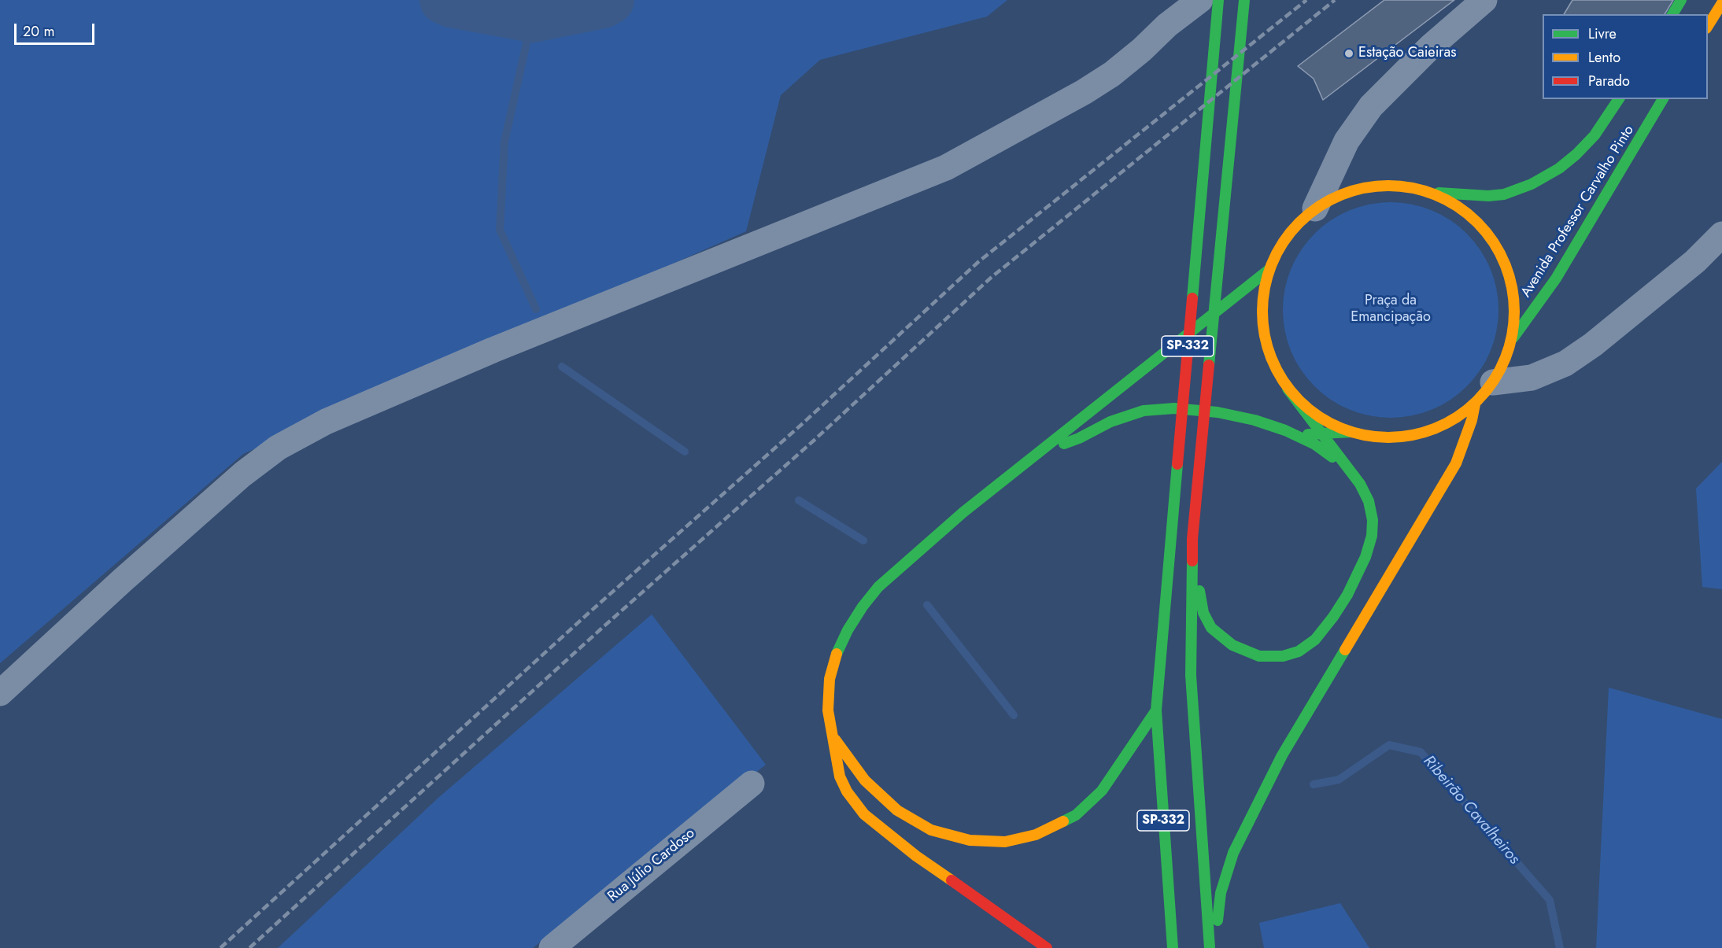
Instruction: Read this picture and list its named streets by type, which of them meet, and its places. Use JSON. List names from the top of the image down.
{
  "streets": {
    "main road": ["Avenida Professor Carvalho Pinto", "SP-332"],
    "street": ["Rua Júlio Cardoso"]
  },
  "water": ["Ribeirão Cavalheiros"],
  "parks": ["Praça da Emancipação"],
  "places": ["Estação Caieiras"],
  "legend": ["Livre", "Lento", "Parado"],
  "scale_bar": "20 m"
}
